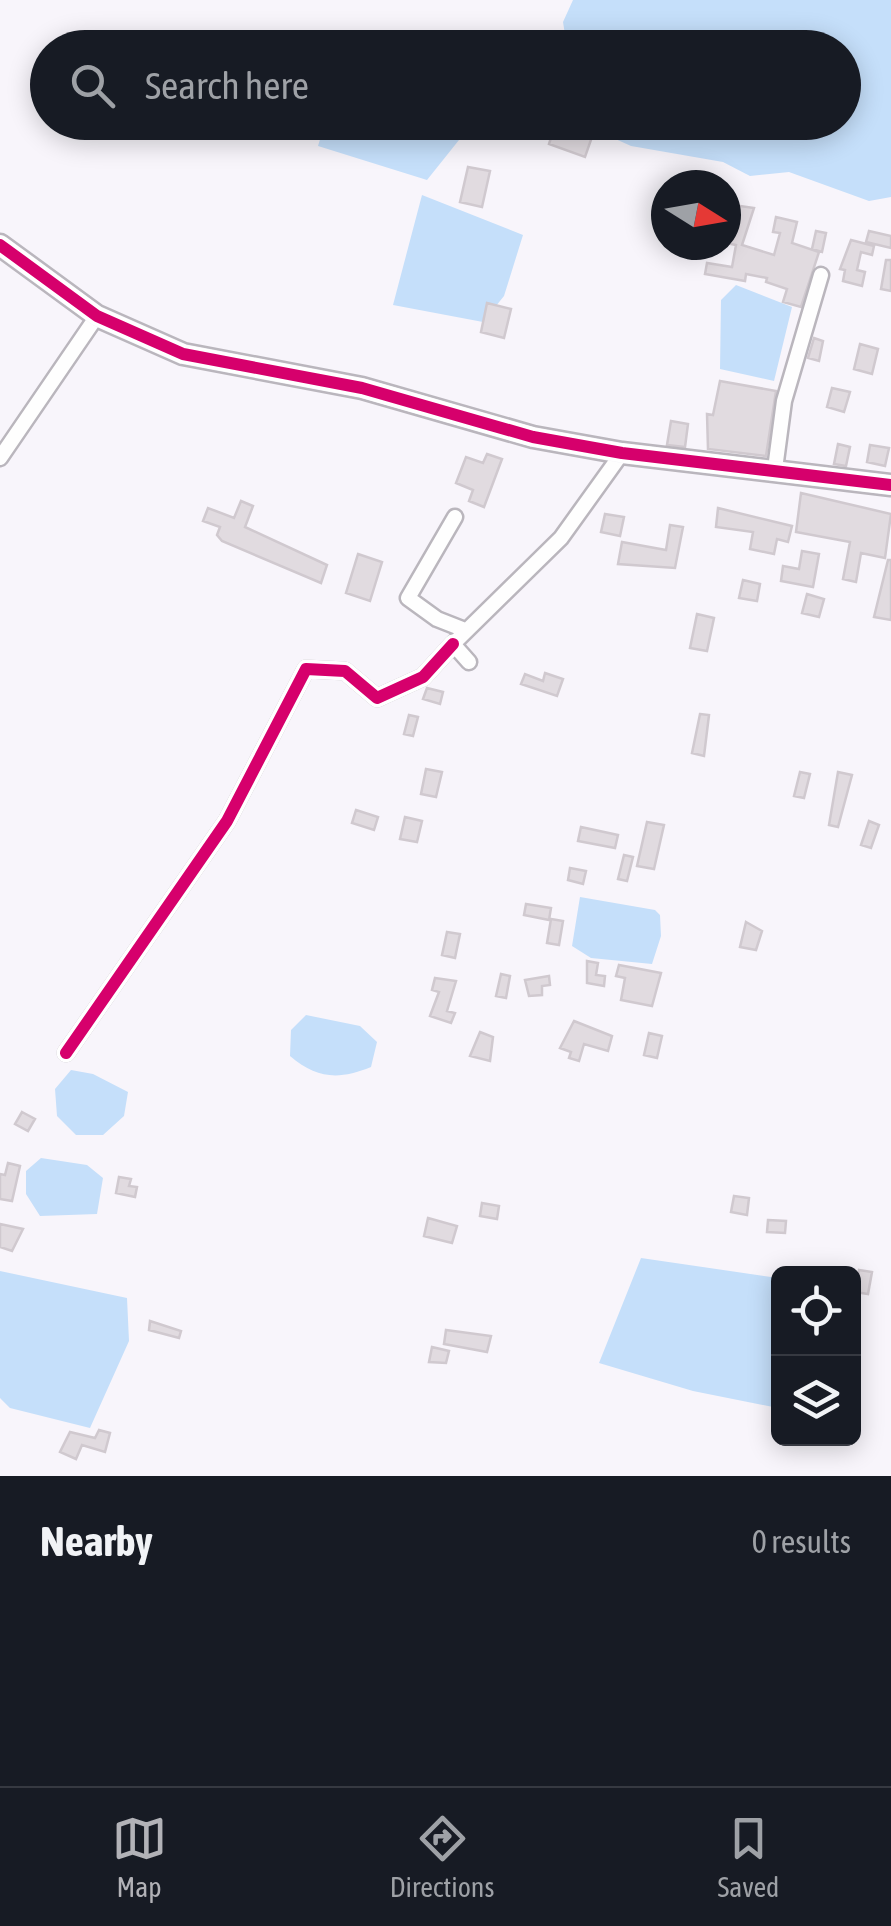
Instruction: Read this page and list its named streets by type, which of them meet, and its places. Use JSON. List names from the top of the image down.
{
  "north": "right",
  "page": {
    "search": "Search here",
    "heading": ["Nearby", "0 results"],
    "nav": ["Map", "Directions", "Saved"]
  }
}
